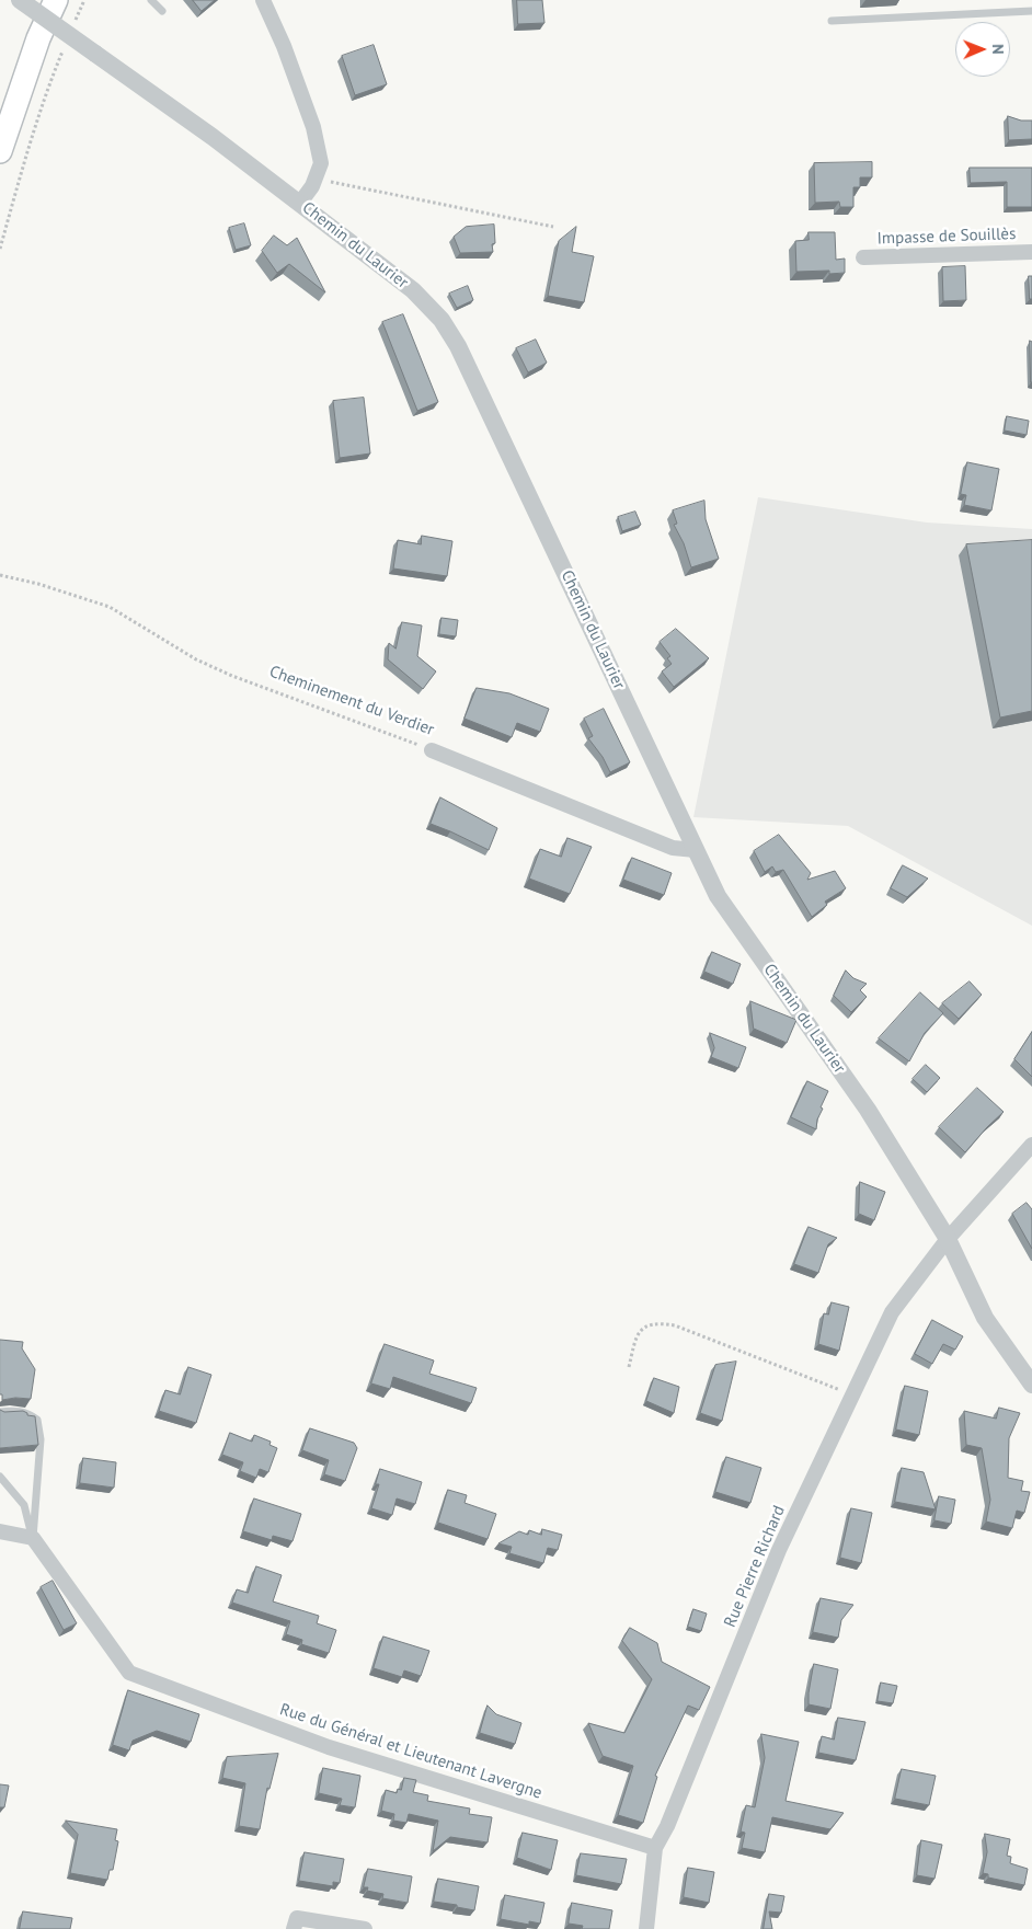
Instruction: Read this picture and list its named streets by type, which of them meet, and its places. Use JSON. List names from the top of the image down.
{
  "streets": {
    "street": [
      "Impasse de Souillès",
      "Chemin du Laurier",
      "Cheminement du Verdier",
      "Rue Pierre Richard",
      "Rue du Général et Lieutenant Lavergne"
    ]
  },
  "crossings": [
    ["Chemin du Laurier", "Cheminement du Verdier"],
    ["Chemin du Laurier", "Rue Pierre Richard"],
    ["Rue Pierre Richard", "Rue du Général et Lieutenant Lavergne"]
  ],
  "north": "right"
}
